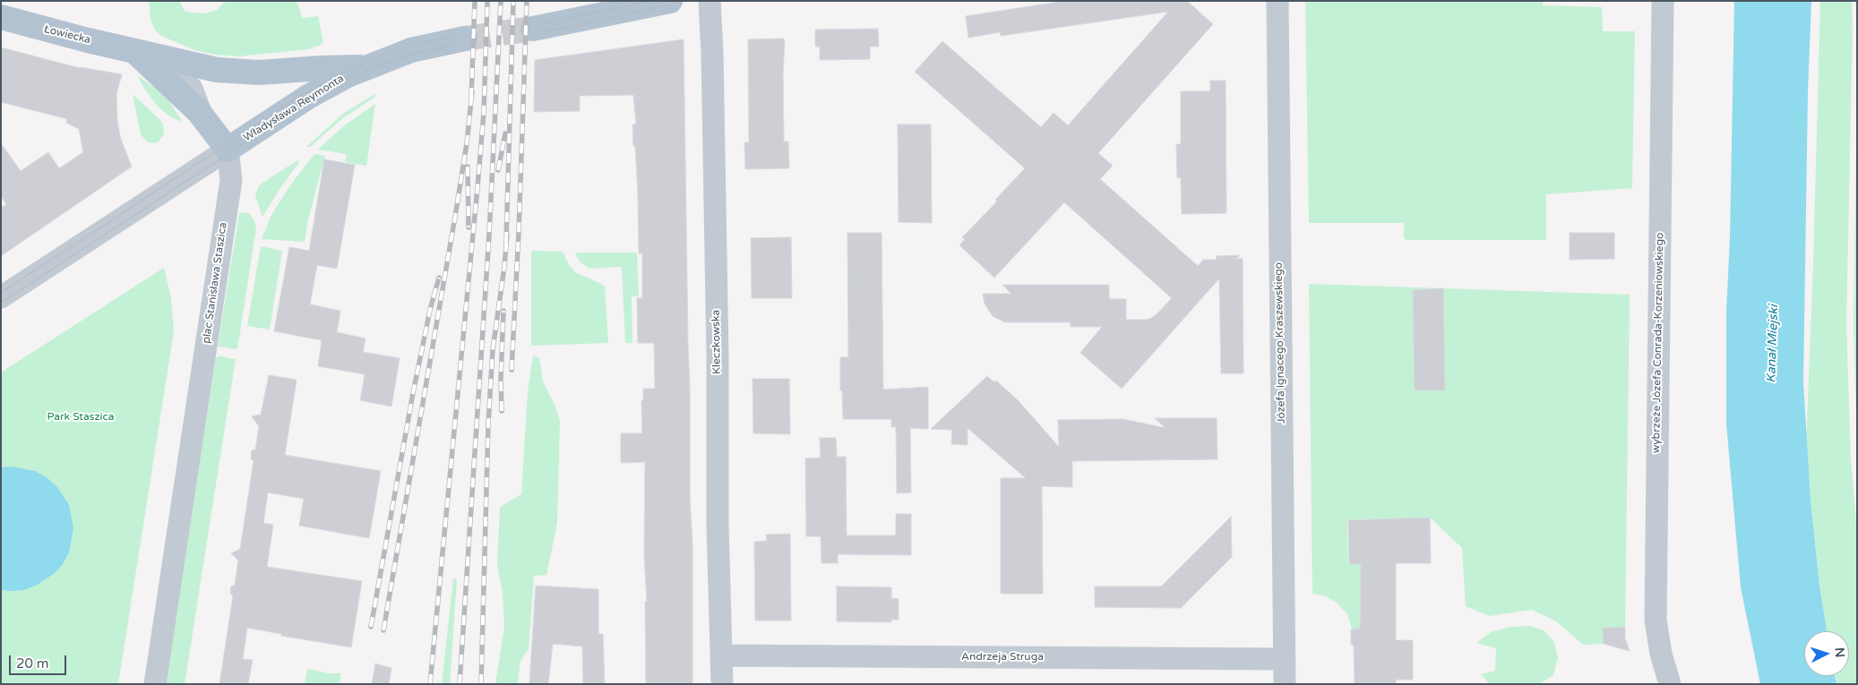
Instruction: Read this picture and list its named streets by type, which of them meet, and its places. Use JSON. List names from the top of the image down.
{
  "streets": {
    "main road": ["Łowiecka", "Władysława Reymonta"],
    "street": [
      "plac Stanisława Staszica",
      "Kleczkowska",
      "Józefa Ignacego Kraszewskiego",
      "wybrzeże Józefa Conrada-Korzeniowskiego",
      "Andrzeja Struga"
    ]
  },
  "crossings": [
    ["Łowiecka", "Władysława Reymonta"],
    ["Łowiecka", "plac Stanisława Staszica"],
    ["Władysława Reymonta", "plac Stanisława Staszica"],
    ["Kleczkowska", "Andrzeja Struga"],
    ["Józefa Ignacego Kraszewskiego", "Andrzeja Struga"]
  ],
  "water": ["Kanał Miejski"],
  "parks": ["Park Staszica"],
  "scale_bar": "20 m",
  "north": "right"
}
